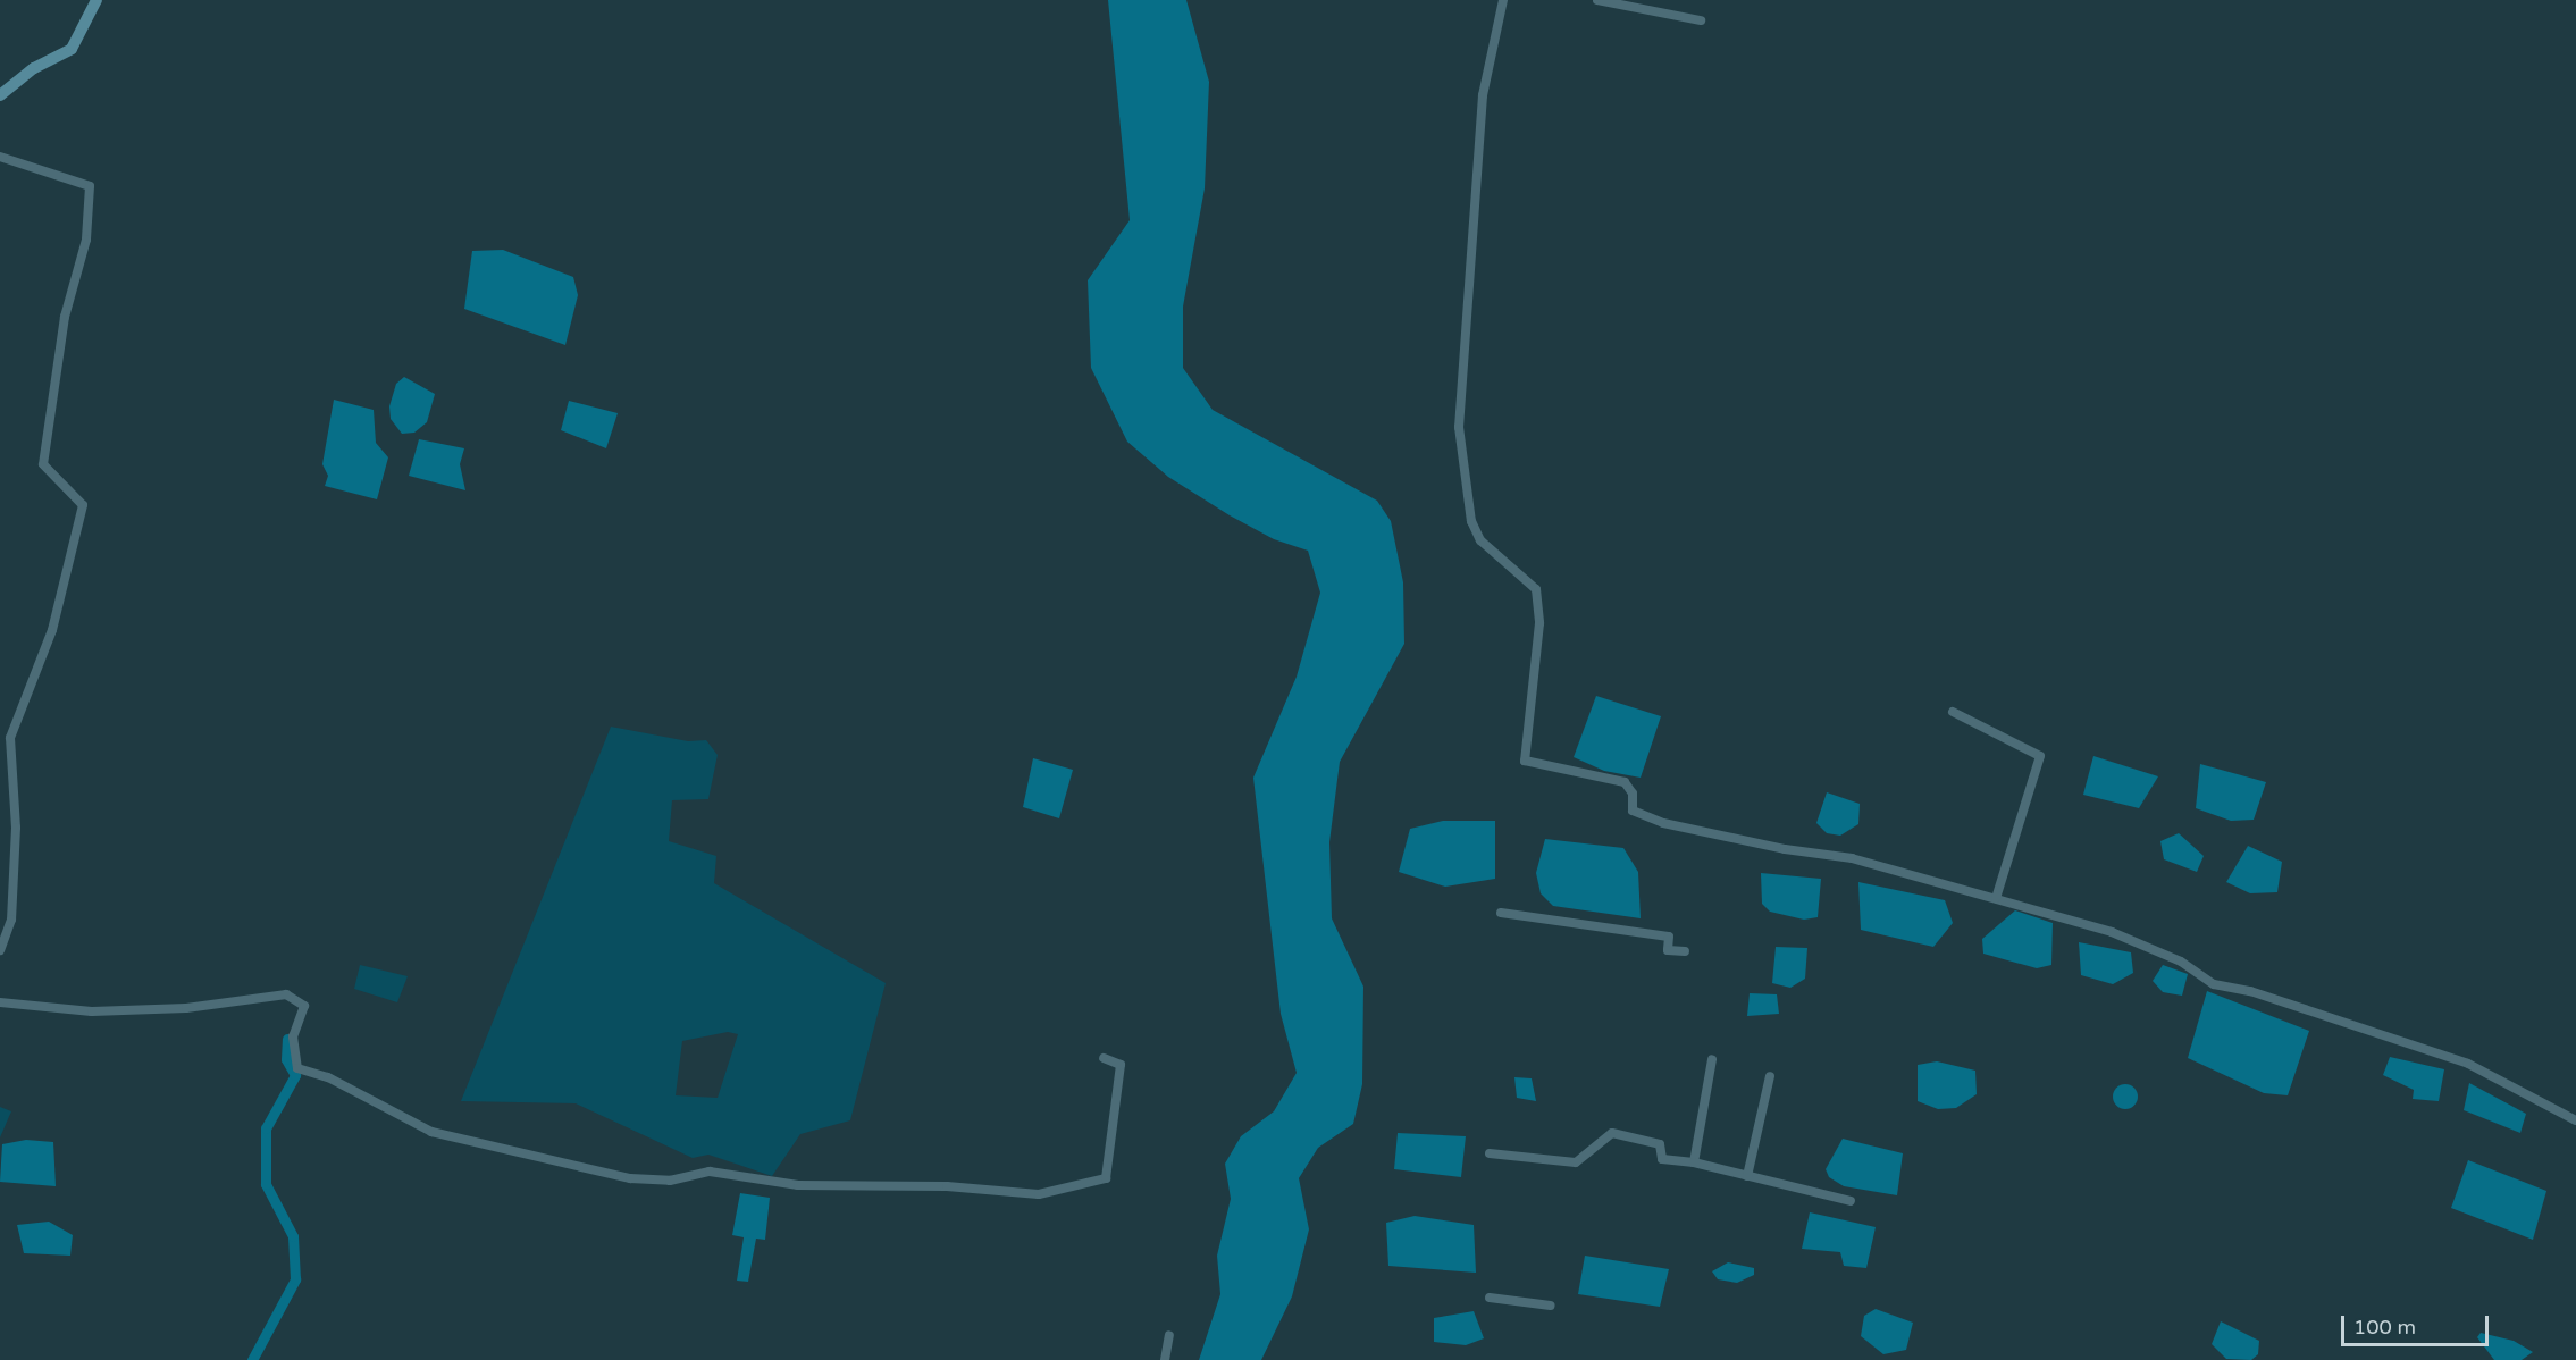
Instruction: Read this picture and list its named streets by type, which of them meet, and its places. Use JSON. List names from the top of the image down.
{
  "scale_bar": "100 m"
}
